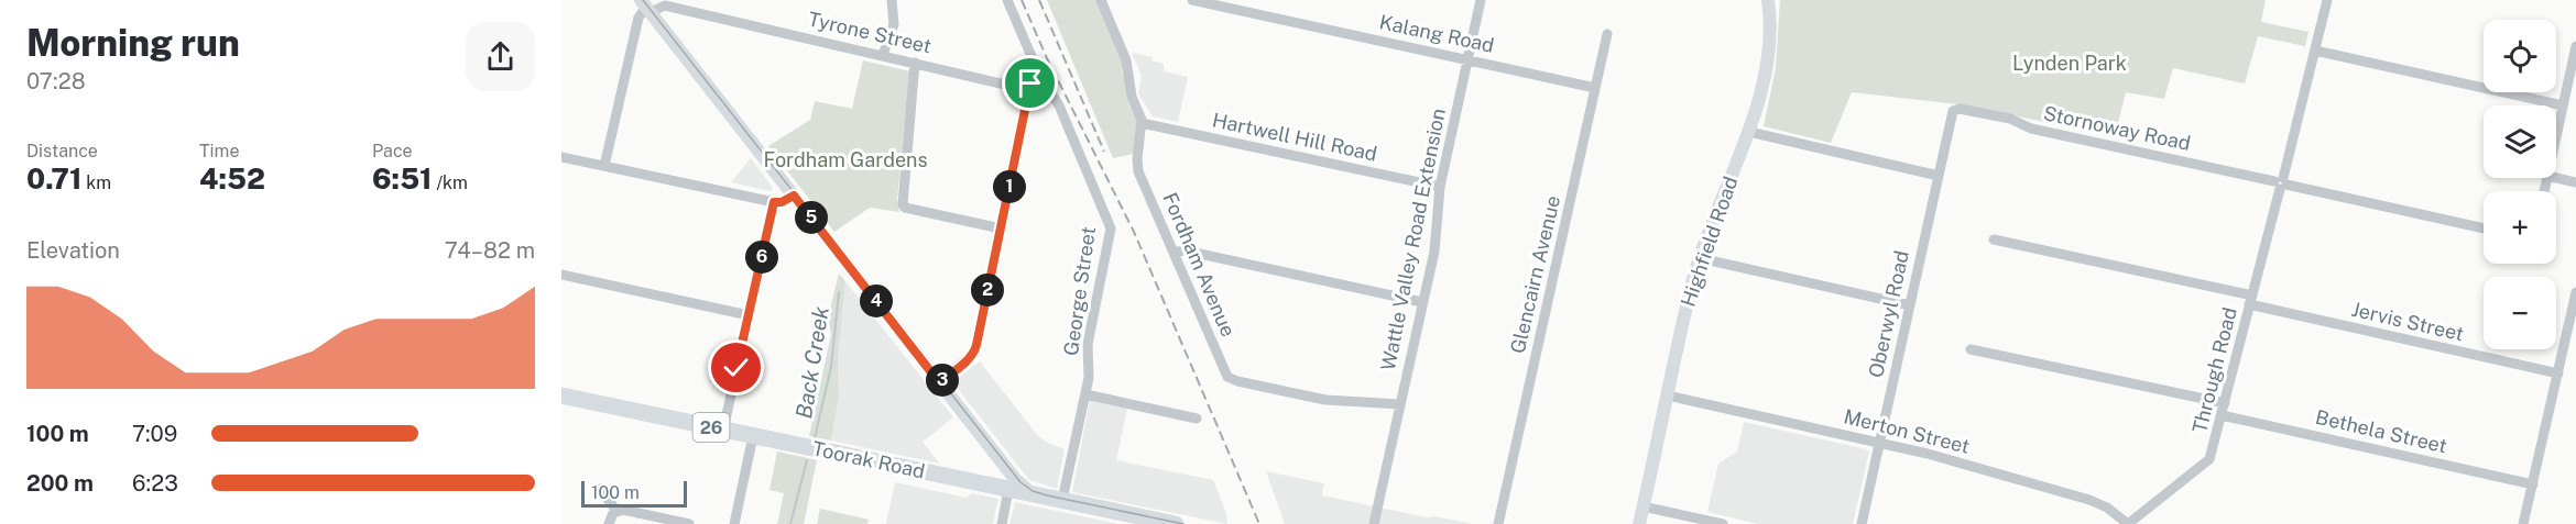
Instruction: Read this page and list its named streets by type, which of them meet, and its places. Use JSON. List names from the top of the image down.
{
  "streets": {
    "highway": ["26", "Toorak Road"],
    "main road": ["Highfield Road"],
    "street": [
      "Tyrone Street",
      "Kalang Road",
      "Stornoway Road",
      "Hartwell Hill Road",
      "Wattle Valley Road Extension",
      "Fordham Avenue",
      "Glencairn Avenue",
      "George Street",
      "Oberwyl Road",
      "Jervis Street",
      "Through Road",
      "Merton Street",
      "Bethela Street"
    ]
  },
  "crossings": [
    ["Tyrone Street", "George Street"],
    ["Kalang Road", "Wattle Valley Road Extension"],
    ["Kalang Road", "Glencairn Avenue"],
    ["Stornoway Road", "Oberwyl Road"],
    ["Stornoway Road", "Through Road"],
    ["Hartwell Hill Road", "Wattle Valley Road Extension"],
    ["Hartwell Hill Road", "Fordham Avenue"],
    ["Wattle Valley Road Extension", "Fordham Avenue"],
    ["Highfield Road", "Merton Street"],
    ["George Street", "Toorak Road"],
    ["Oberwyl Road", "Merton Street"],
    ["Jervis Street", "Through Road"],
    ["Through Road", "Merton Street"],
    ["Through Road", "Bethela Street"]
  ],
  "water": ["Back Creek"],
  "parks": ["Lynden Park", "Fordham Gardens"],
  "scale_bar": "100 m",
  "page": {
    "heading": ["Morning run", "07:28"],
    "map_buttons": ["+", "−"],
    "stats": [
      ["Distance", "0.71 km"],
      ["Time", "4:52"],
      ["Pace", "6:51 /km"]
    ],
    "pins": [
      "1",
      "5",
      "6",
      "2",
      "4",
      "3"
    ],
    "chart": ["Elevation", "74–82 m"],
    "list": [
      {
        "name": "100 m",
        "note": "7:09"
      },
      {
        "name": "200 m",
        "note": "6:23"
      }
    ],
    "scale": "100 m"
  }
}
